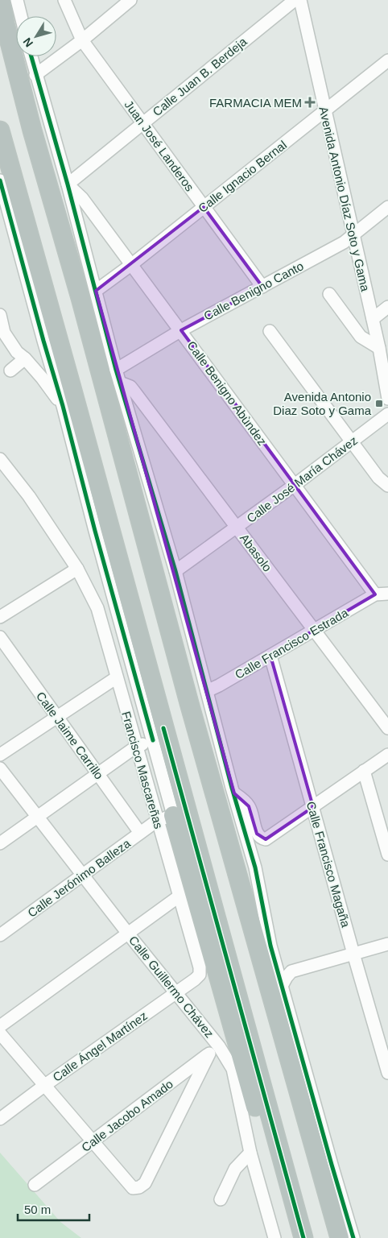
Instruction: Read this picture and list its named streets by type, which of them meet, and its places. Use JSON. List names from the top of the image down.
{
  "streets": {
    "street": [
      "Calle Juan B. Berdeja",
      "Juan José Landeros",
      "Calle Ignacio Bernal",
      "Avenida Antonio Díaz Soto y Gama",
      "Calle Benigno Canto",
      "Calle Benigno Abùndez",
      "Calle José María Chávez",
      "Abasolo",
      "Calle Francisco Estrada",
      "Calle Jaime Carrillo",
      "Francisco Mascareñas",
      "Calle Francisco Magaña",
      "Calle Jerónimo Balleza",
      "Calle Guillermo Chávez",
      "Calle Ángel Martínez",
      "Calle Jacobo Amado"
    ]
  },
  "crossings": [
    ["Calle Juan B. Berdeja", "Juan José Landeros"],
    ["Calle Juan B. Berdeja", "Calle Benigno Abùndez"],
    ["Juan José Landeros", "Calle Ignacio Bernal"],
    ["Juan José Landeros", "Calle Benigno Canto"],
    ["Calle Ignacio Bernal", "Avenida Antonio Díaz Soto y Gama"],
    ["Calle Ignacio Bernal", "Calle Benigno Abùndez"],
    ["Avenida Antonio Díaz Soto y Gama", "Calle Benigno Canto"],
    ["Calle Benigno Canto", "Calle Benigno Abùndez"],
    ["Calle Benigno Abùndez", "Calle José María Chávez"],
    ["Calle Benigno Abùndez", "Calle Francisco Estrada"],
    ["Calle José María Chávez", "Abasolo"],
    ["Abasolo", "Calle Francisco Estrada"],
    ["Calle Francisco Estrada", "Calle Francisco Magaña"],
    ["Calle Jaime Carrillo", "Calle Jerónimo Balleza"],
    ["Francisco Mascareñas", "Calle Jerónimo Balleza"],
    ["Francisco Mascareñas", "Calle Ángel Martínez"],
    ["Calle Jerónimo Balleza", "Calle Guillermo Chávez"],
    ["Calle Guillermo Chávez", "Calle Ángel Martínez"],
    ["Calle Guillermo Chávez", "Calle Jacobo Amado"]
  ],
  "places": {
    "health": ["FARMACIA MEM"],
    "transit": ["Avenida Antonio Diaz Soto y Gama"]
  },
  "scale_bar": "50 m",
  "north": "bottom left"
}
